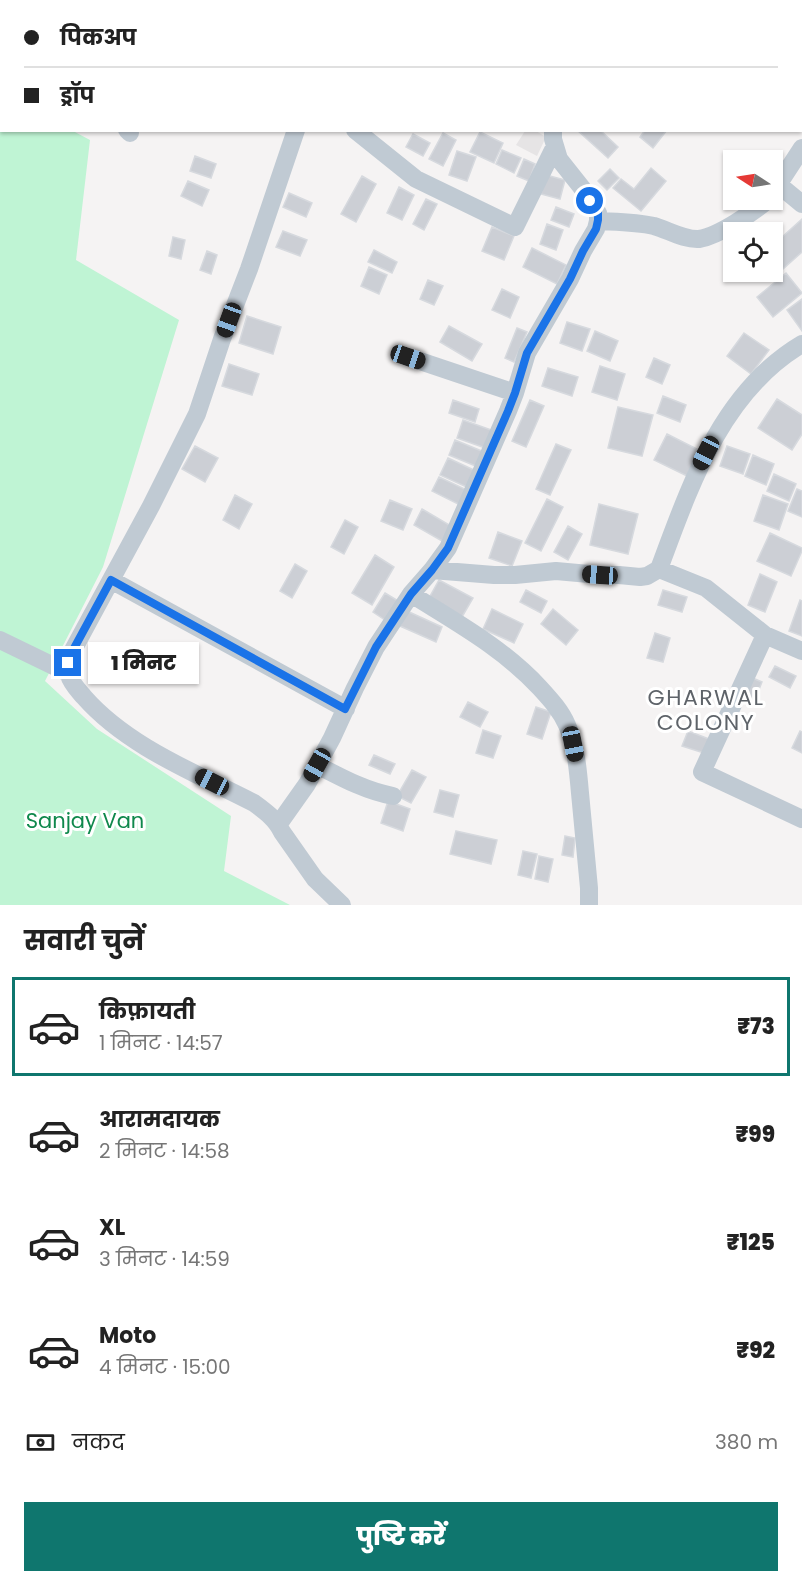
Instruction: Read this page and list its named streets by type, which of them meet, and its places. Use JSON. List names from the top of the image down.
{
  "districts": ["GHARWAL COLONY"],
  "parks": ["Sanjay Van"],
  "north": "left",
  "page": {
    "banner": ["पिकअप", "ड्रॉप"],
    "bubble": "1 मिनट",
    "heading": "सवारी चुनें",
    "list": [
      {
        "name": "किफ़ायती",
        "note": "1 मिनट · 14:57",
        "value": "₹73"
      },
      {
        "name": "आरामदायक",
        "note": "2 मिनट · 14:58",
        "value": "₹99"
      },
      {
        "name": "XL",
        "note": "3 मिनट · 14:59",
        "value": "₹125"
      },
      {
        "name": "Moto",
        "note": "4 मिनट · 15:00",
        "value": "₹92"
      }
    ],
    "pay": ["नकद", "380 m"],
    "buttons": "पुष्टि करें"
  }
}
